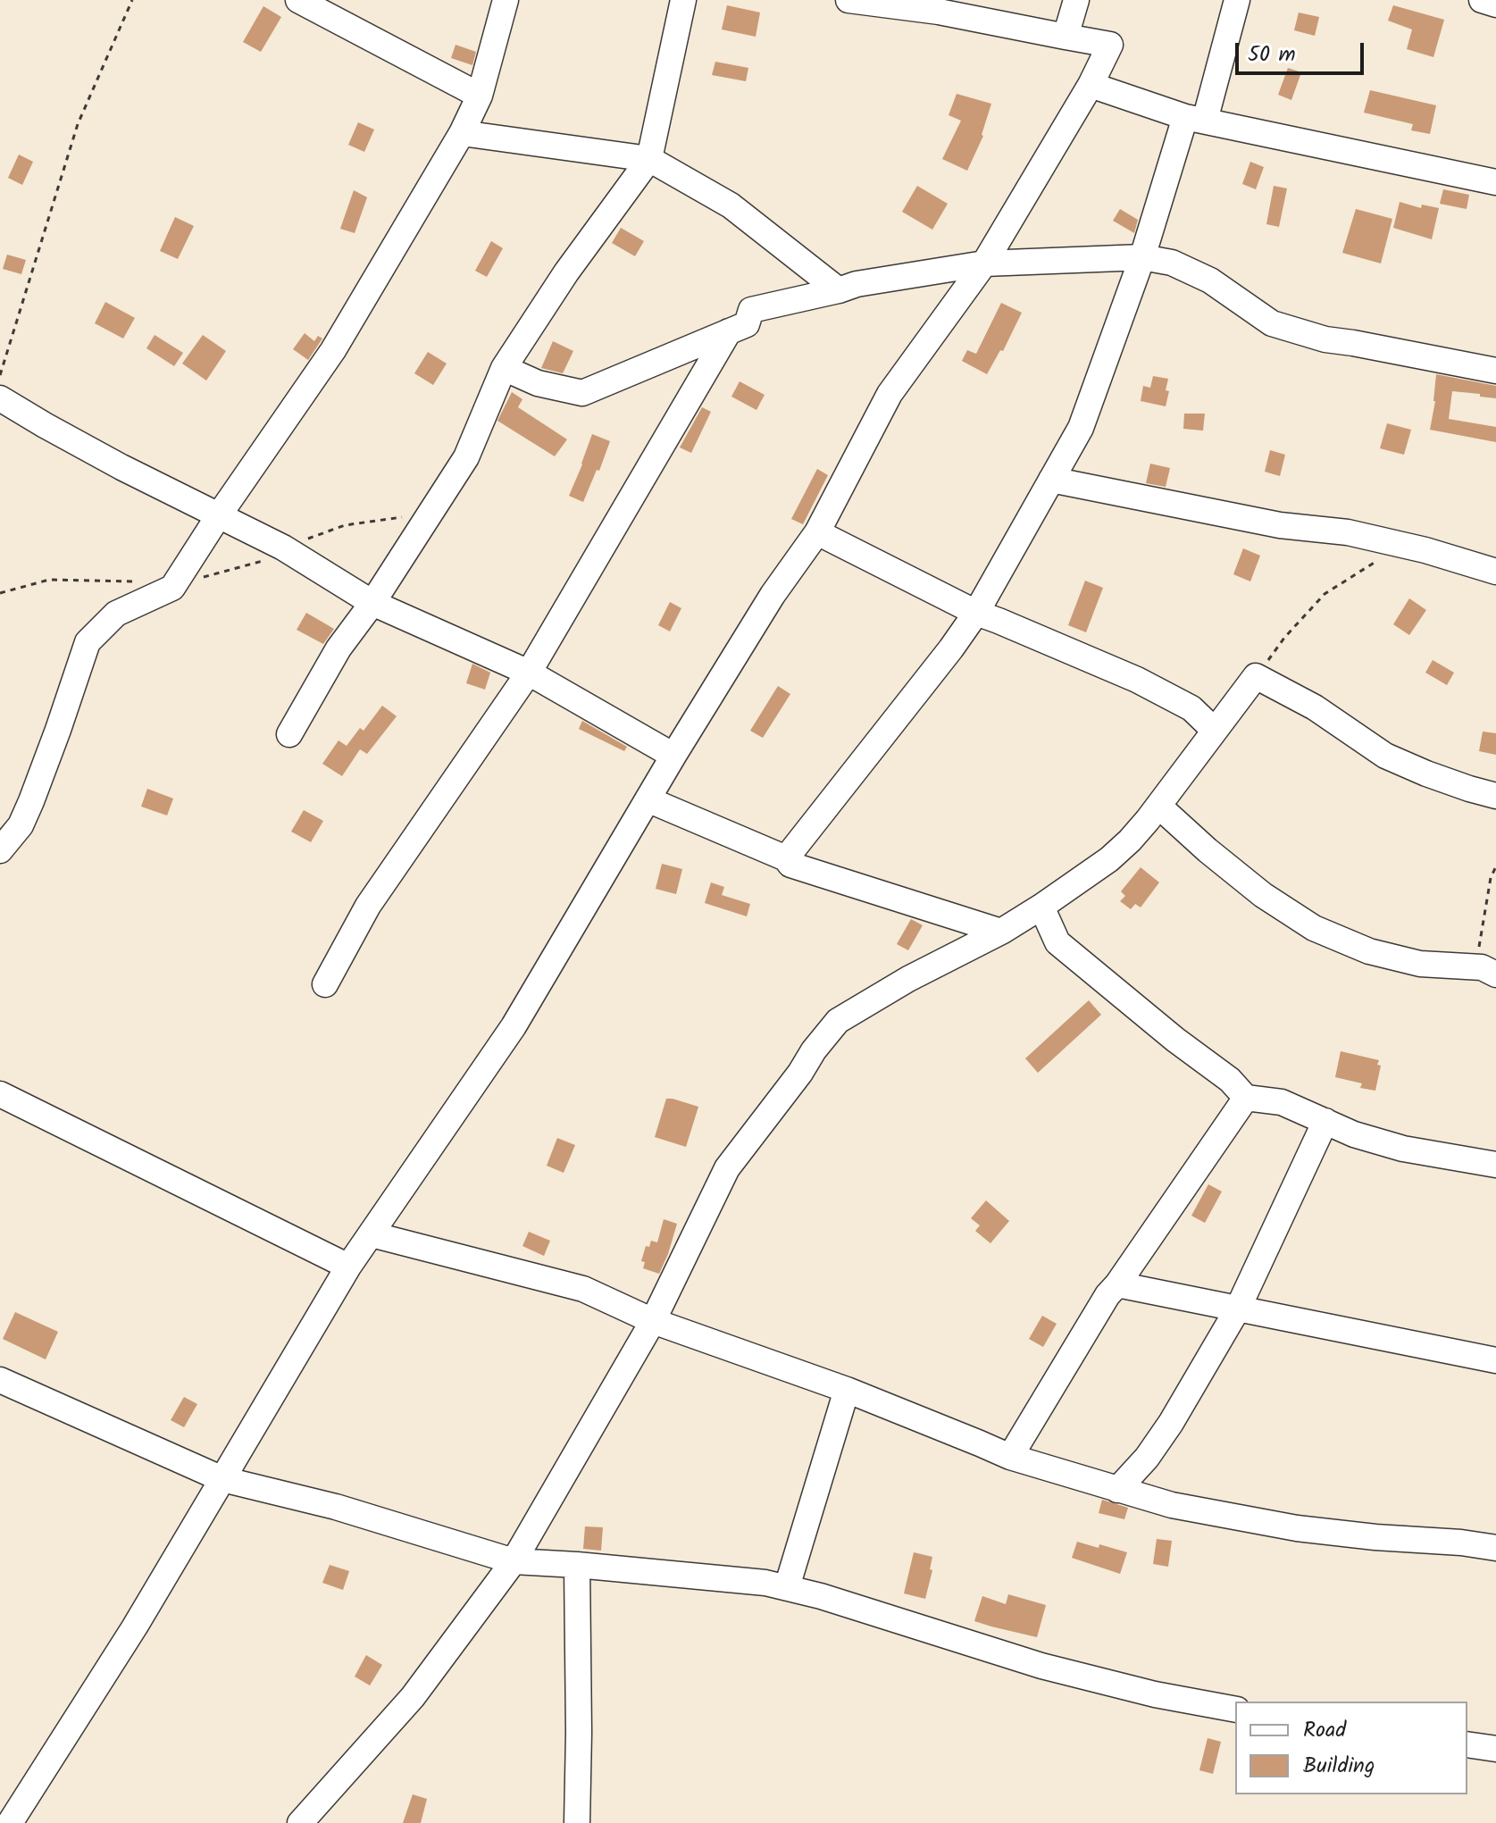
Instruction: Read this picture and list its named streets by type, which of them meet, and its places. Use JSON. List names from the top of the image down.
{
  "legend": ["Road", "Building"],
  "scale_bar": "50 m"
}
